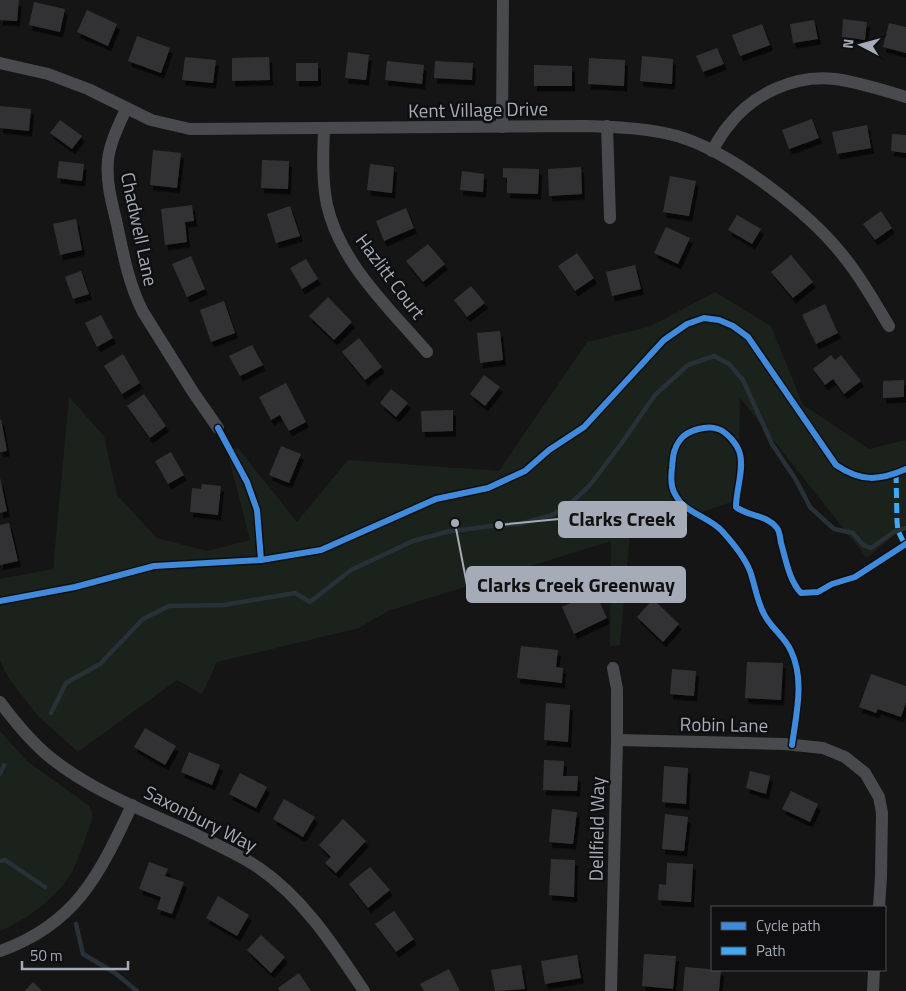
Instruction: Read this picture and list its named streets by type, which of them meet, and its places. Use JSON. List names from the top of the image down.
{
  "streets": {
    "street": [
      "Kent Village Drive",
      "Chadwell Lane",
      "Hazlitt Court",
      "Robin Lane",
      "Saxonbury Way",
      "Dellfield Way"
    ]
  },
  "crossings": [
    ["Kent Village Drive", "Chadwell Lane"],
    ["Kent Village Drive", "Hazlitt Court"],
    ["Robin Lane", "Dellfield Way"]
  ],
  "places": ["Clarks Creek Greenway", "Clarks Creek"],
  "legend": ["Cycle path", "Path"],
  "scale_bar": "50 m",
  "north": "left"
}
